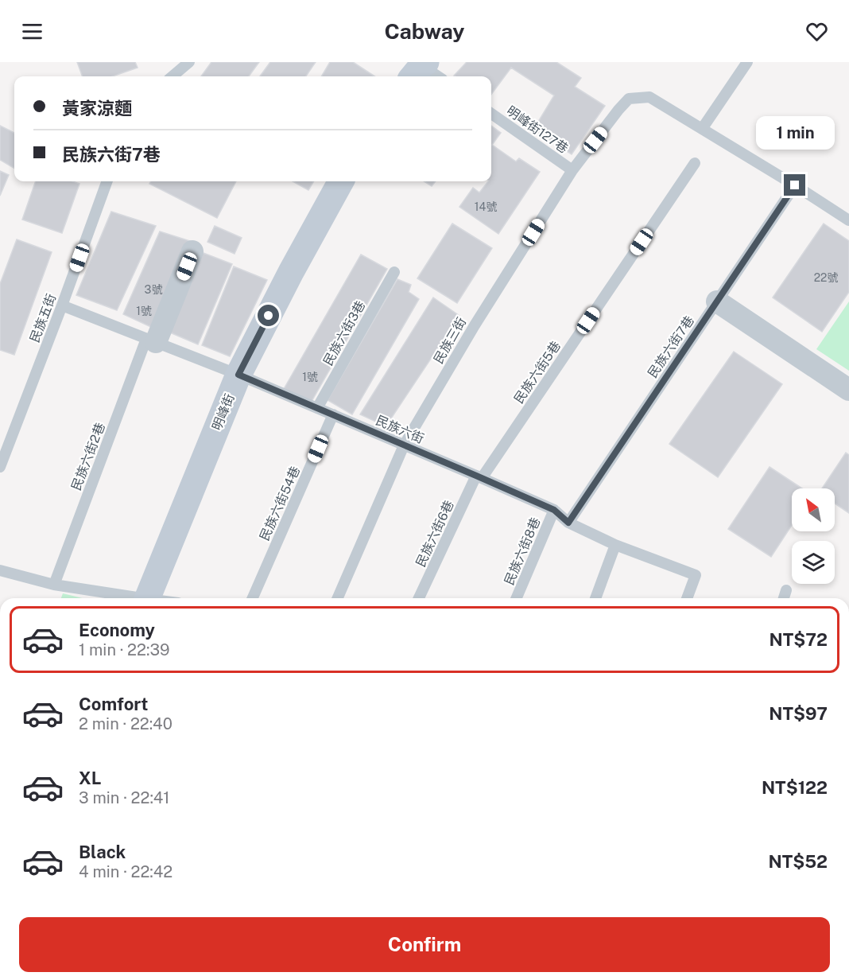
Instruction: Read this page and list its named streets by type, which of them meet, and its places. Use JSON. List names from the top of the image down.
{
  "streets": {
    "street": ["明峰街"],
    "lane": [
      "明峰街127巷",
      "民族五街",
      "民族六街3巷",
      "民族三街",
      "民族六街7巷",
      "民族六街5巷",
      "民族六街",
      "民族六街2巷",
      "民族六街54巷",
      "民族六街6巷",
      "民族六街8巷"
    ]
  },
  "crossings": [
    ["明峰街127巷", "民族三街"],
    ["民族五街", "民族六街"],
    ["民族六街3巷", "民族六街"],
    ["民族三街", "民族六街7巷"],
    ["民族三街", "民族六街"],
    ["民族六街7巷", "民族六街"],
    ["民族六街5巷", "民族六街"],
    ["民族六街5巷", "民族六街6巷"],
    ["明峰街", "民族六街"],
    ["民族六街", "民族六街2巷"],
    ["民族六街", "民族六街54巷"],
    ["民族六街", "民族六街6巷"],
    ["民族六街", "民族六街8巷"]
  ],
  "house_numbers": [
    "14號",
    "22號",
    "3號",
    "1號",
    "1號"
  ],
  "north": "top left",
  "page": {
    "header": "Cabway",
    "banner": ["黃家涼麵", "民族六街7巷"],
    "bubble": "1 min",
    "list": [
      {
        "name": "Economy",
        "note": "1 min · 22:39",
        "value": "NT$72"
      },
      {
        "name": "Comfort",
        "note": "2 min · 22:40",
        "value": "NT$97"
      },
      {
        "name": "XL",
        "note": "3 min · 22:41",
        "value": "NT$122"
      },
      {
        "name": "Black",
        "note": "4 min · 22:42",
        "value": "NT$52"
      }
    ],
    "buttons": "Confirm"
  }
}
